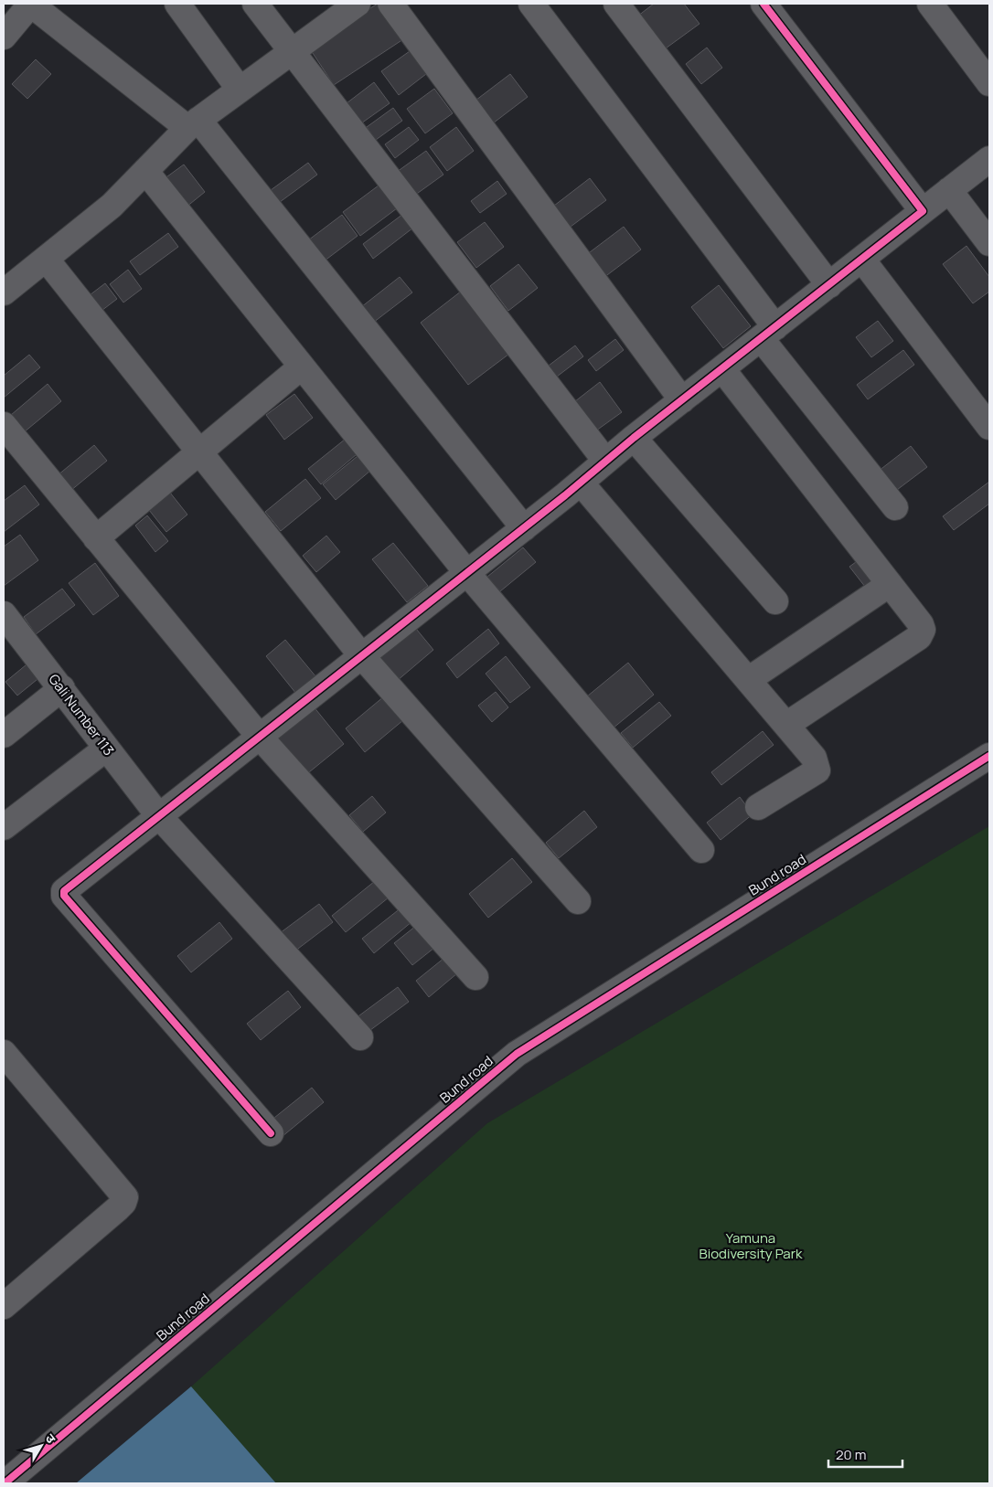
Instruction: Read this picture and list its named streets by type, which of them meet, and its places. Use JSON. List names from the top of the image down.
{
  "streets": {
    "street": ["Gali Number 113", "Bund road"]
  },
  "parks": ["Yamuna Biodiversity Park"],
  "scale_bar": "20 m",
  "north": "top right"
}
